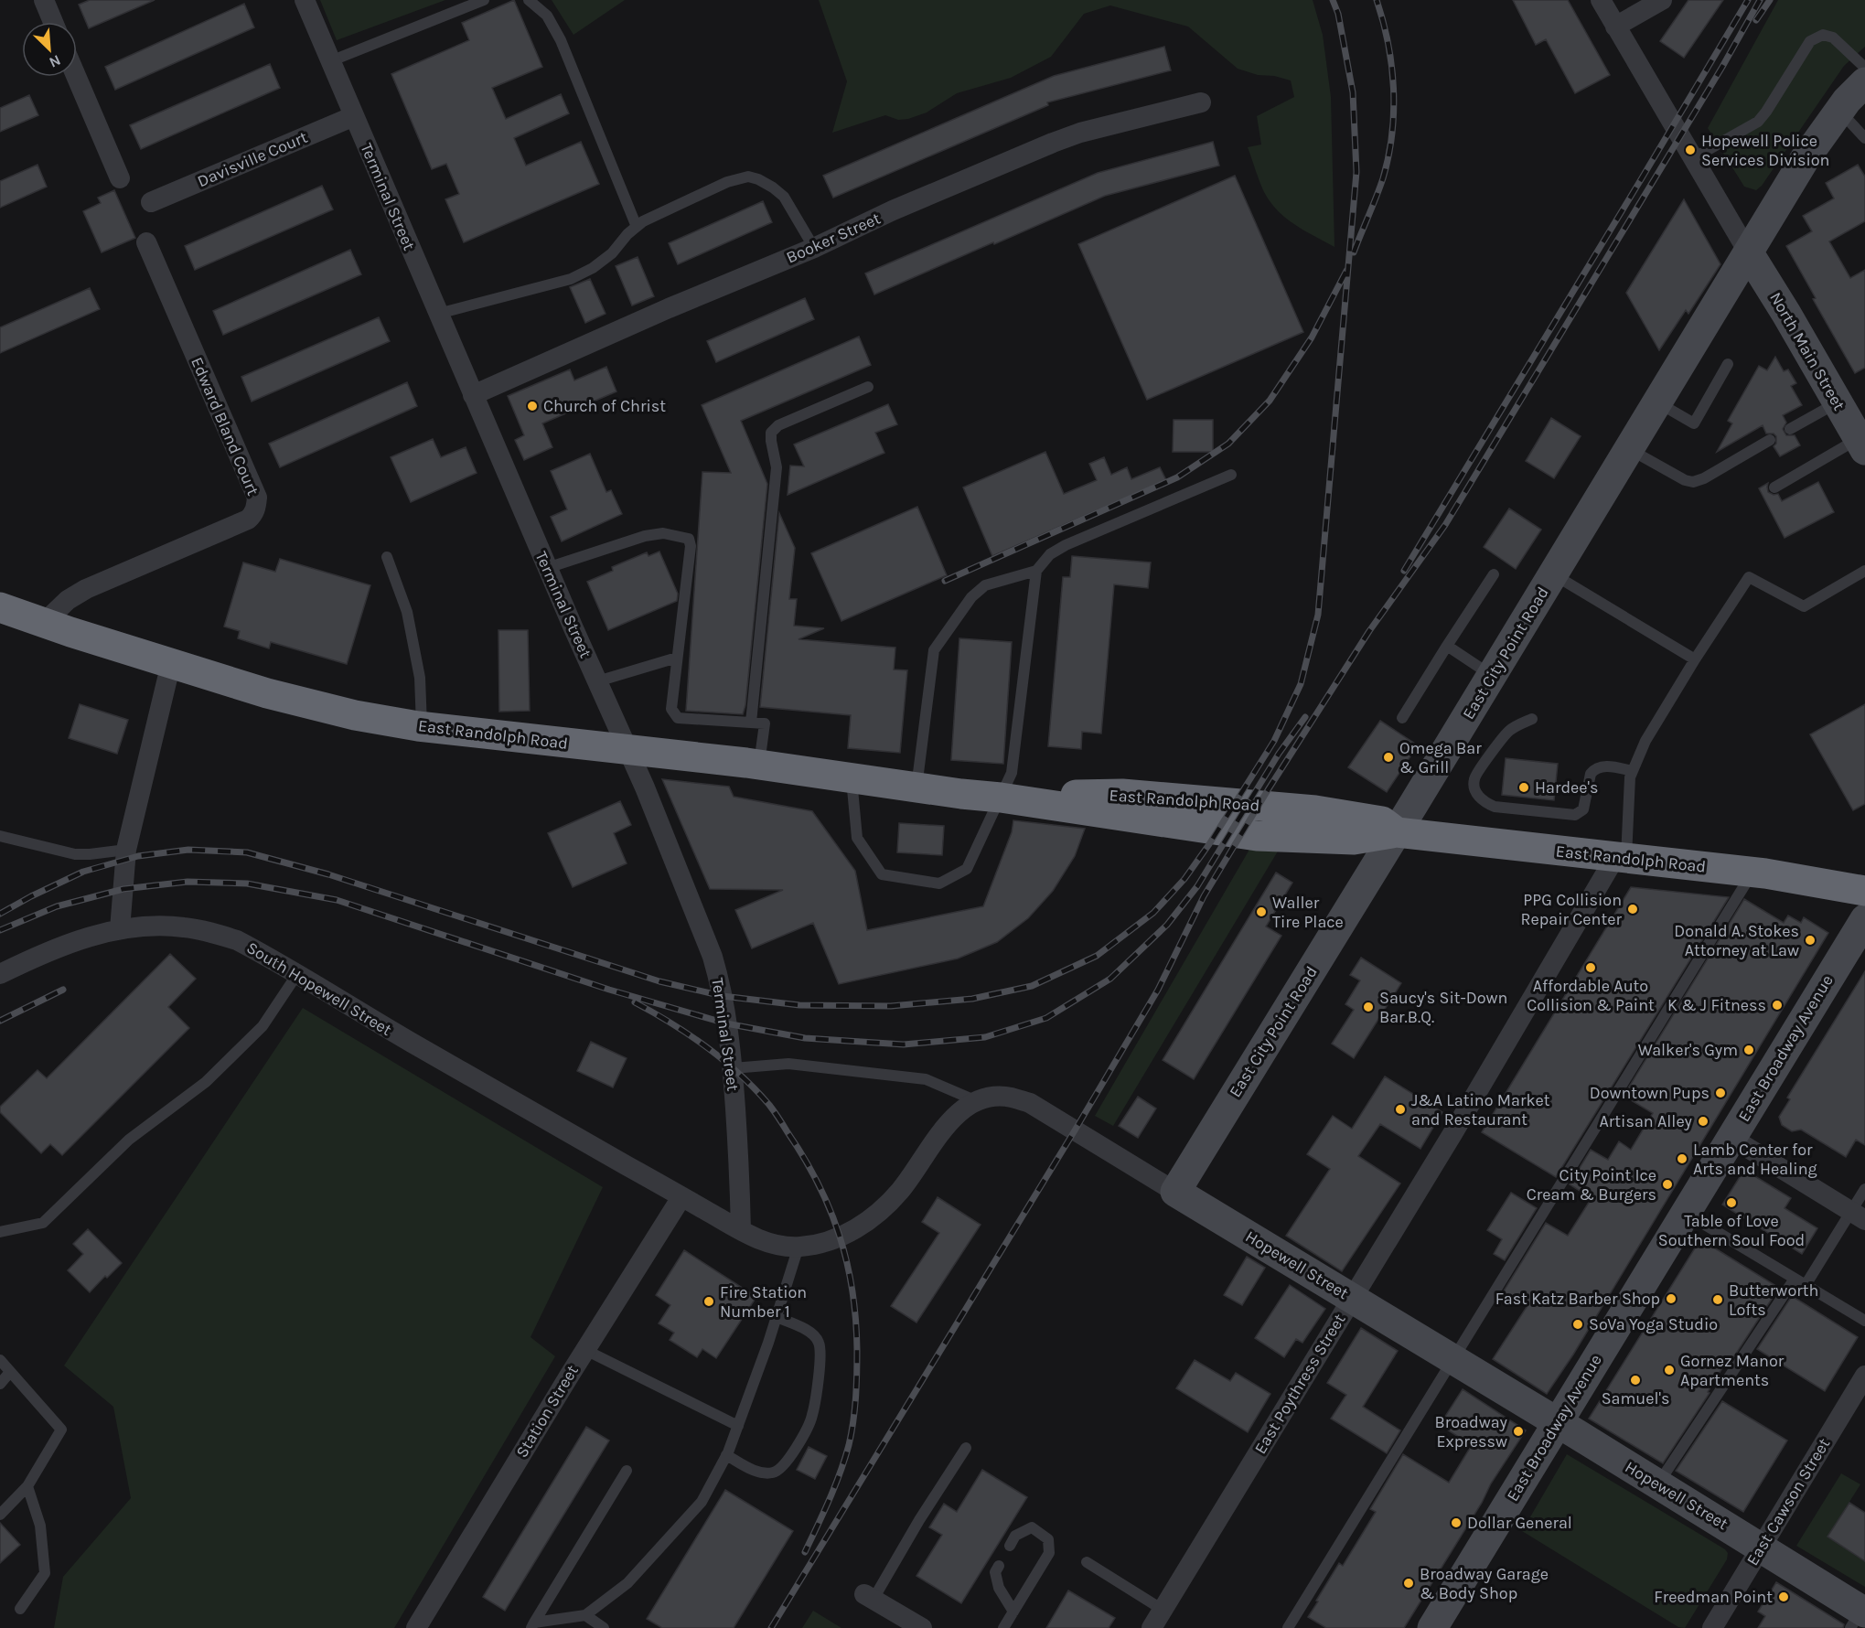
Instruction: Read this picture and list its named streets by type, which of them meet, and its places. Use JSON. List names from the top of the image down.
{
  "streets": {
    "highway": ["East Randolph Road"],
    "street": [
      "Davisville Court",
      "Terminal Street",
      "Booker Street",
      "North Main Street",
      "Edward Bland Court",
      "East City Point Road",
      "South Hopewell Street",
      "East Broadway Avenue",
      "Hopewell Street",
      "East Poythress Street",
      "Station Street",
      "East Cawson Street"
    ]
  },
  "crossings": [
    ["Davisville Court", "Terminal Street"],
    ["Terminal Street", "Booker Street"],
    ["Terminal Street", "East Randolph Road"],
    ["Terminal Street", "South Hopewell Street"],
    ["Terminal Street", "Hopewell Street"],
    ["North Main Street", "East City Point Road"],
    ["Edward Bland Court", "East Randolph Road"],
    ["East City Point Road", "East Randolph Road"],
    ["East City Point Road", "Hopewell Street"],
    ["East Randolph Road", "East Poythress Street"],
    ["South Hopewell Street", "Hopewell Street"],
    ["South Hopewell Street", "Station Street"],
    ["East Broadway Avenue", "Hopewell Street"],
    ["Hopewell Street", "East Poythress Street"],
    ["Hopewell Street", "East Cawson Street"]
  ],
  "places": [
    "Hopewell Police Services Division",
    "Church of Christ",
    "Omega Bar & Grill",
    "Hardee's",
    "PPG Collision Repair Center",
    "Waller Tire Place",
    "Donald A. Stokes Attorney at Law",
    "Affordable Auto Collision & Paint",
    "K & J Fitness",
    "Saucy's Sit-Down Bar.B.Q.",
    "Walker's Gym",
    "Downtown Pups",
    "J&A Latino Market and Restaurant",
    "Artisan Alley",
    "Lamb Center for Arts and Healing",
    "City Point Ice Cream & Burgers",
    "Table of Love Southern Soul Food",
    "Fast Katz Barber Shop",
    "Butterworth Lofts",
    "Fire Station Number 1",
    "SoVa Yoga Studio",
    "Gornez Manor Apartments",
    "Samuel's",
    "Broadway Expressw",
    "Dollar General",
    "Broadway Garage & Body Shop",
    "Freedman Point"
  ],
  "north": "bottom right"
}
